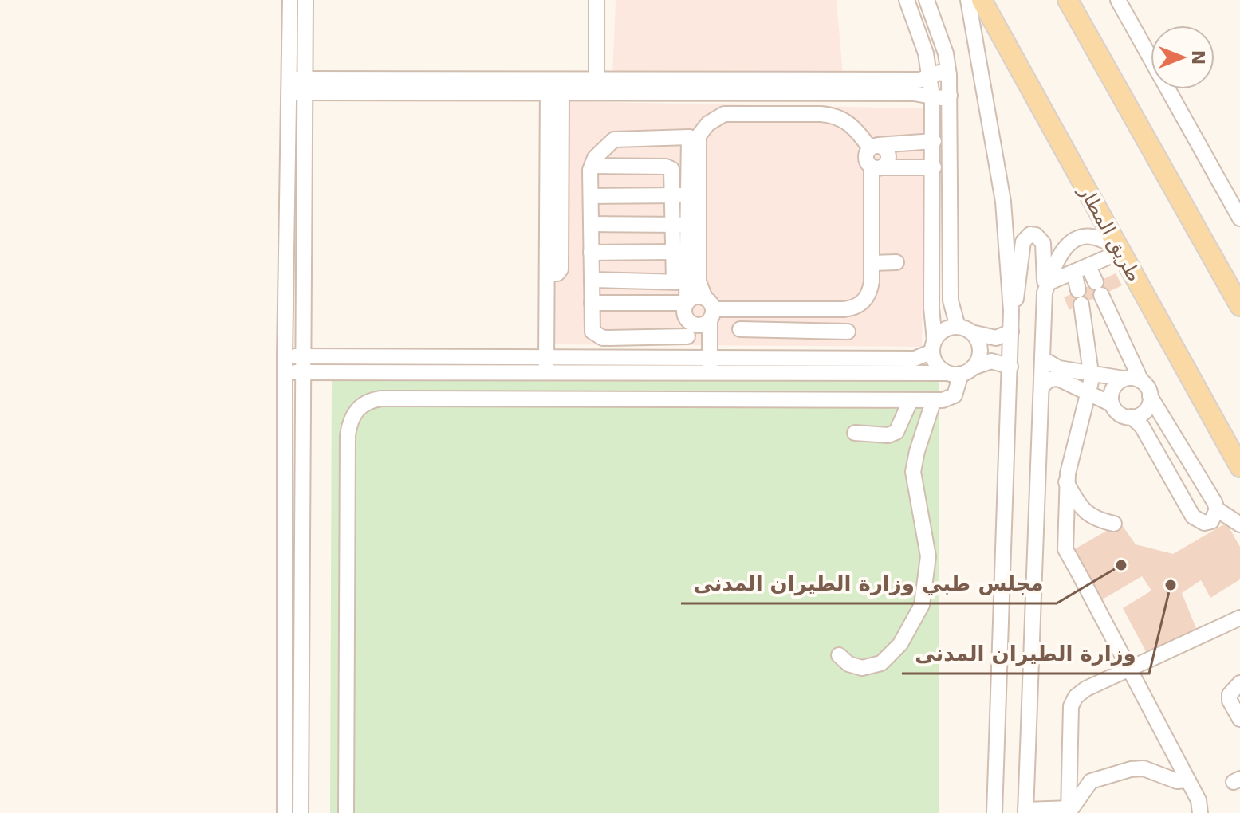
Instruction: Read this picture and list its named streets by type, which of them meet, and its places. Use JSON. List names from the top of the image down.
{
  "streets": {
    "main road": ["طريق المطار"]
  },
  "places": ["مجلس طبي وزارة الطيران المدنى", "وزارة الطيران المدنى"],
  "north": "right"
}
